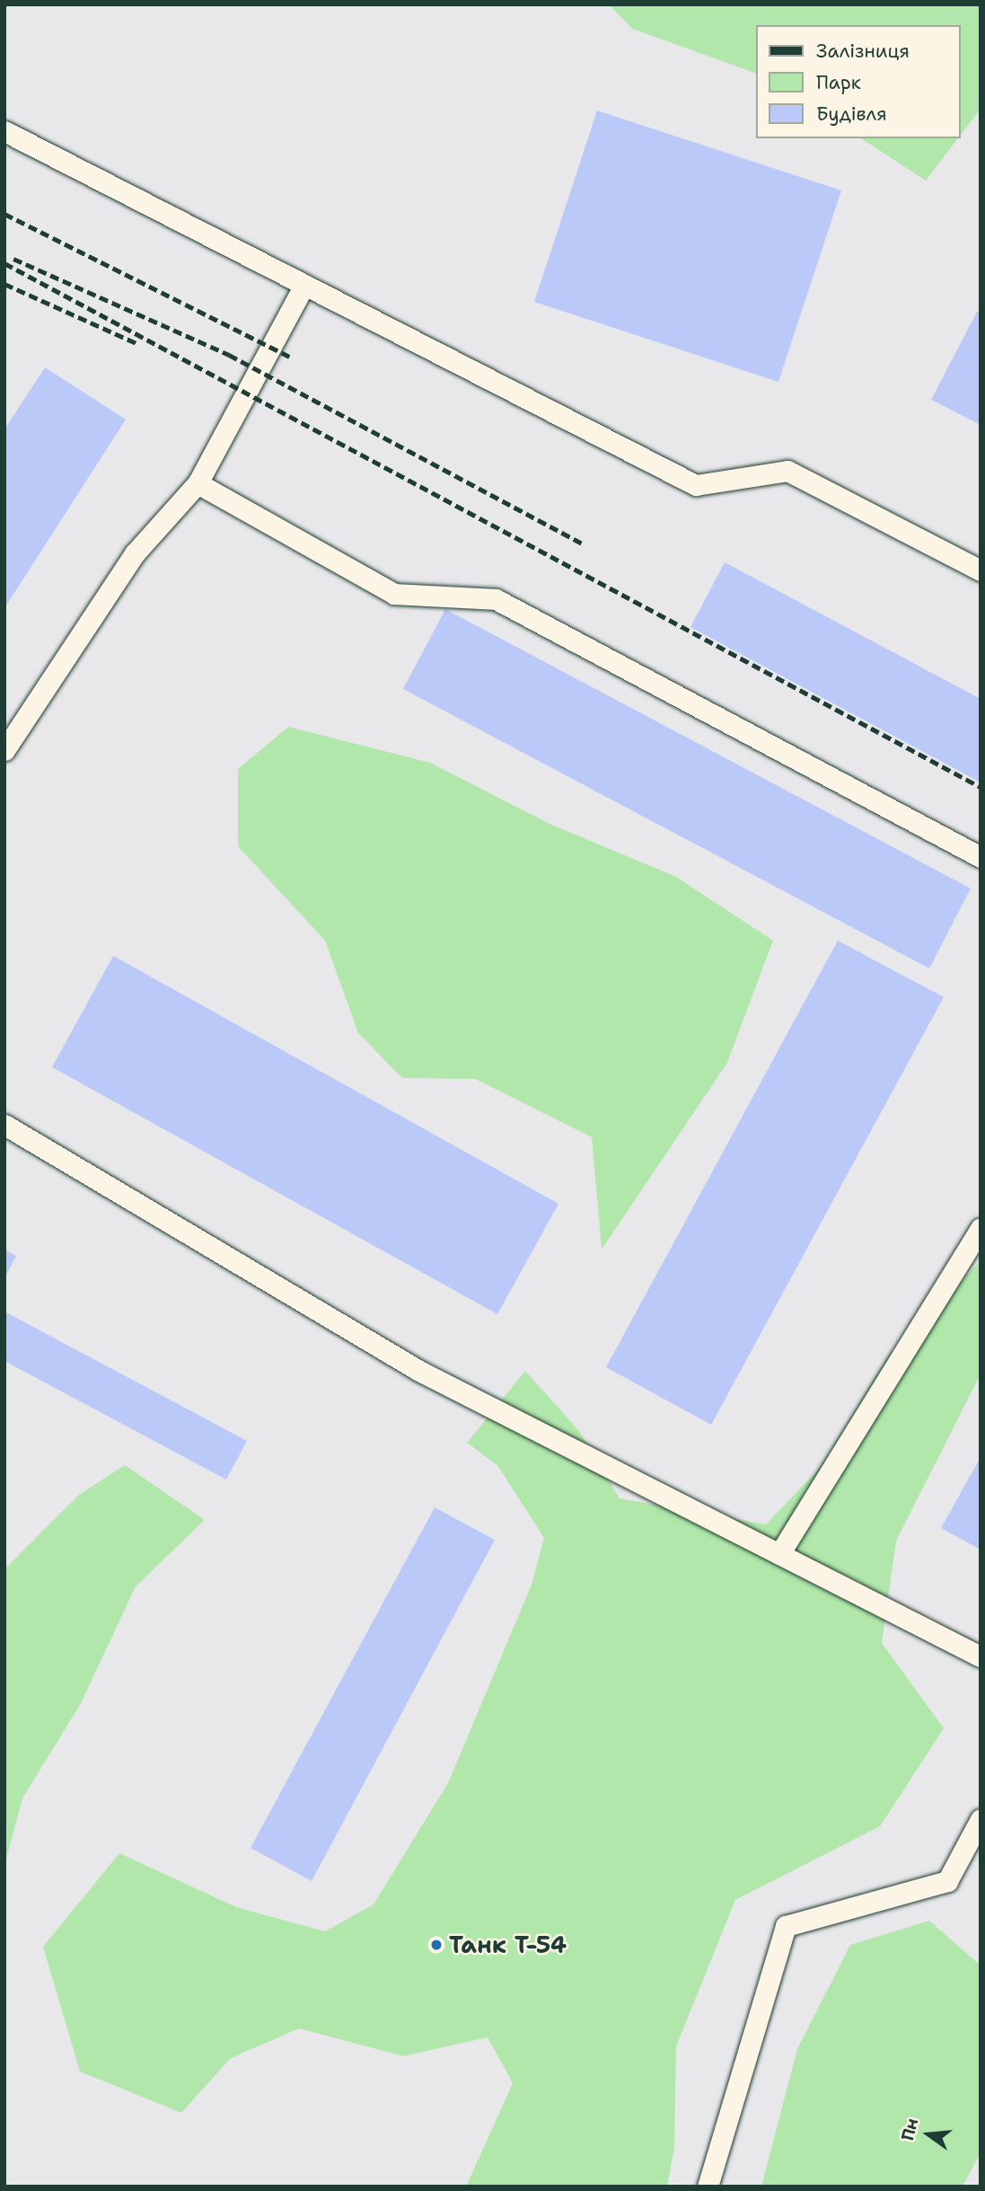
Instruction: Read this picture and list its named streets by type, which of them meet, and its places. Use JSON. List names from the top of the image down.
{
  "places": ["Танк Т-54"],
  "legend": ["Залізниця", "Парк", "Будівля"],
  "north": "left"
}
